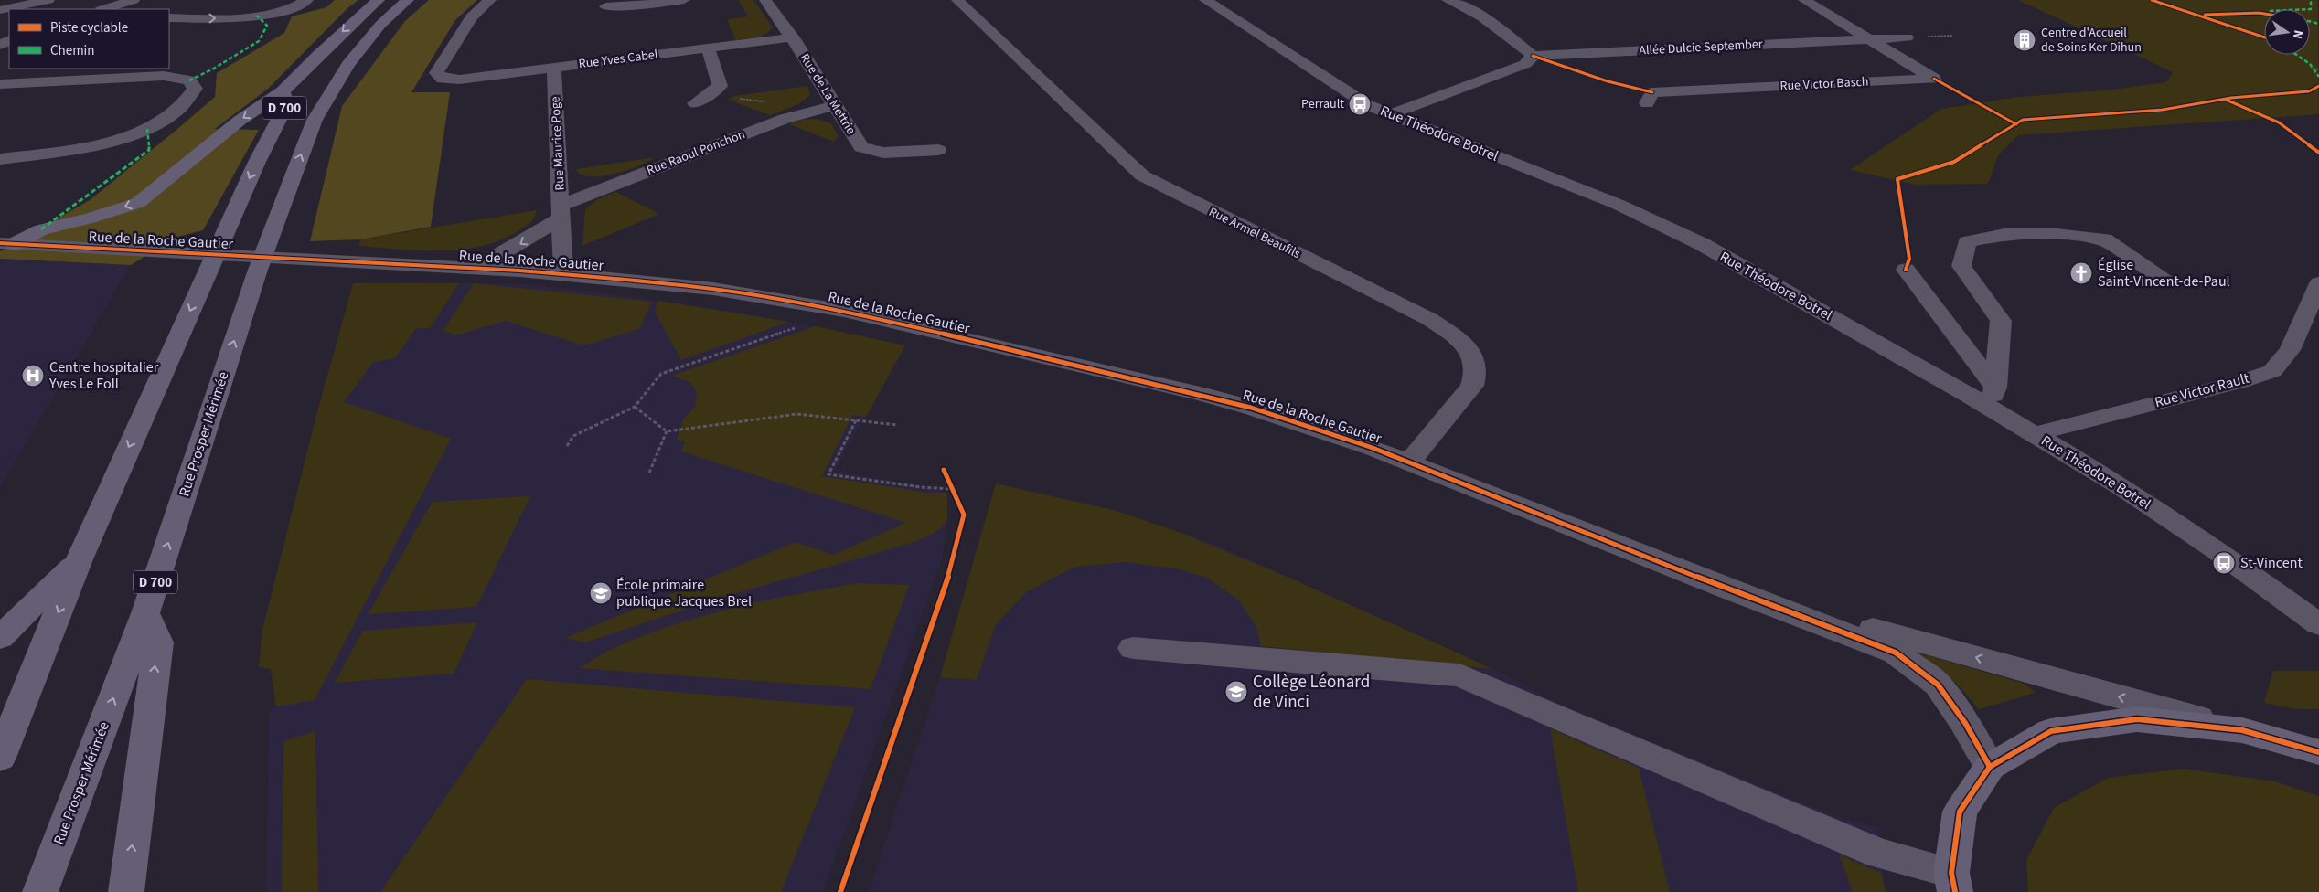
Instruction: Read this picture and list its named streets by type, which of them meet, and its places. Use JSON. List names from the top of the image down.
{
  "streets": {
    "main road": ["D 700", "Rue Prosper Mérimée"],
    "street": [
      "Allée Dulcie September",
      "Rue Yves Cabel",
      "Rue Victor Basch",
      "Rue de La Mettrie",
      "Rue Théodore Botrel",
      "Rue Maurice Poge",
      "Rue Raoul Ponchon",
      "Rue Armel Beaufils",
      "Rue de la Roche Gautier",
      "Rue Victor Rault"
    ]
  },
  "crossings": [
    ["Allée Dulcie September", "Rue Victor Basch"],
    ["Rue Yves Cabel", "Rue de La Mettrie"],
    ["Rue Yves Cabel", "Rue Maurice Poge"],
    ["Rue de La Mettrie", "Rue Raoul Ponchon"],
    ["Rue Théodore Botrel", "Rue Victor Rault"],
    ["Rue Maurice Poge", "Rue Raoul Ponchon"],
    ["Rue Maurice Poge", "Rue de la Roche Gautier"],
    ["Rue Armel Beaufils", "Rue de la Roche Gautier"]
  ],
  "places": {
    "building": ["Centre d'Accueil de Soins Ker Dihun"],
    "bus stop": ["Perrault", "St-Vincent"],
    "church": ["Église Saint-Vincent-de-Paul"],
    "hospital": ["Centre hospitalier Yves Le Foll"],
    "school or university": ["École primaire publique Jacques Brel", "Collège Léonard de Vinci"]
  },
  "legend": ["Piste cyclable", "Chemin"],
  "north": "right"
}
